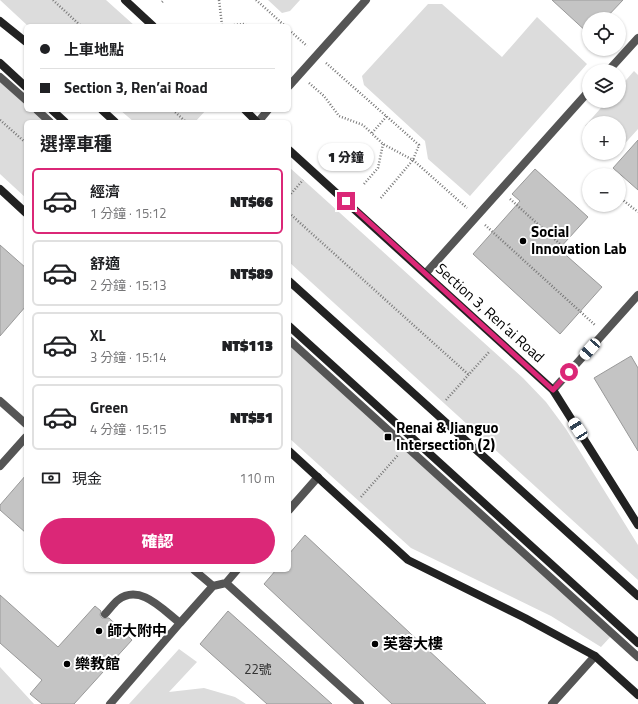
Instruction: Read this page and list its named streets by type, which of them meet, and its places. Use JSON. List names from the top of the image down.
{
  "streets": {
    "main road": ["Section 3, Ren’ai Road"]
  },
  "places": {
    "other": [
      "Social Innovation Lab",
      "師大附中",
      "芙蓉大樓",
      "樂教館"
    ],
    "transit": ["Renai & Jianguo Intersection (2)"]
  },
  "house_numbers": ["22號"],
  "page": {
    "map_buttons": ["+", "−"],
    "banner": ["上車地點", "Section 3, Ren’ai Road"],
    "heading": "選擇車種",
    "bubble": "1 分鐘",
    "list": [
      {
        "name": "經濟",
        "note": "1 分鐘 · 15:12",
        "value": "NT$66"
      },
      {
        "name": "舒適",
        "note": "2 分鐘 · 15:13",
        "value": "NT$89"
      },
      {
        "name": "XL",
        "note": "3 分鐘 · 15:14",
        "value": "NT$113"
      },
      {
        "name": "Green",
        "note": "4 分鐘 · 15:15",
        "value": "NT$51"
      }
    ],
    "pay": ["現金", "110 m"],
    "buttons": "確認"
  }
}
